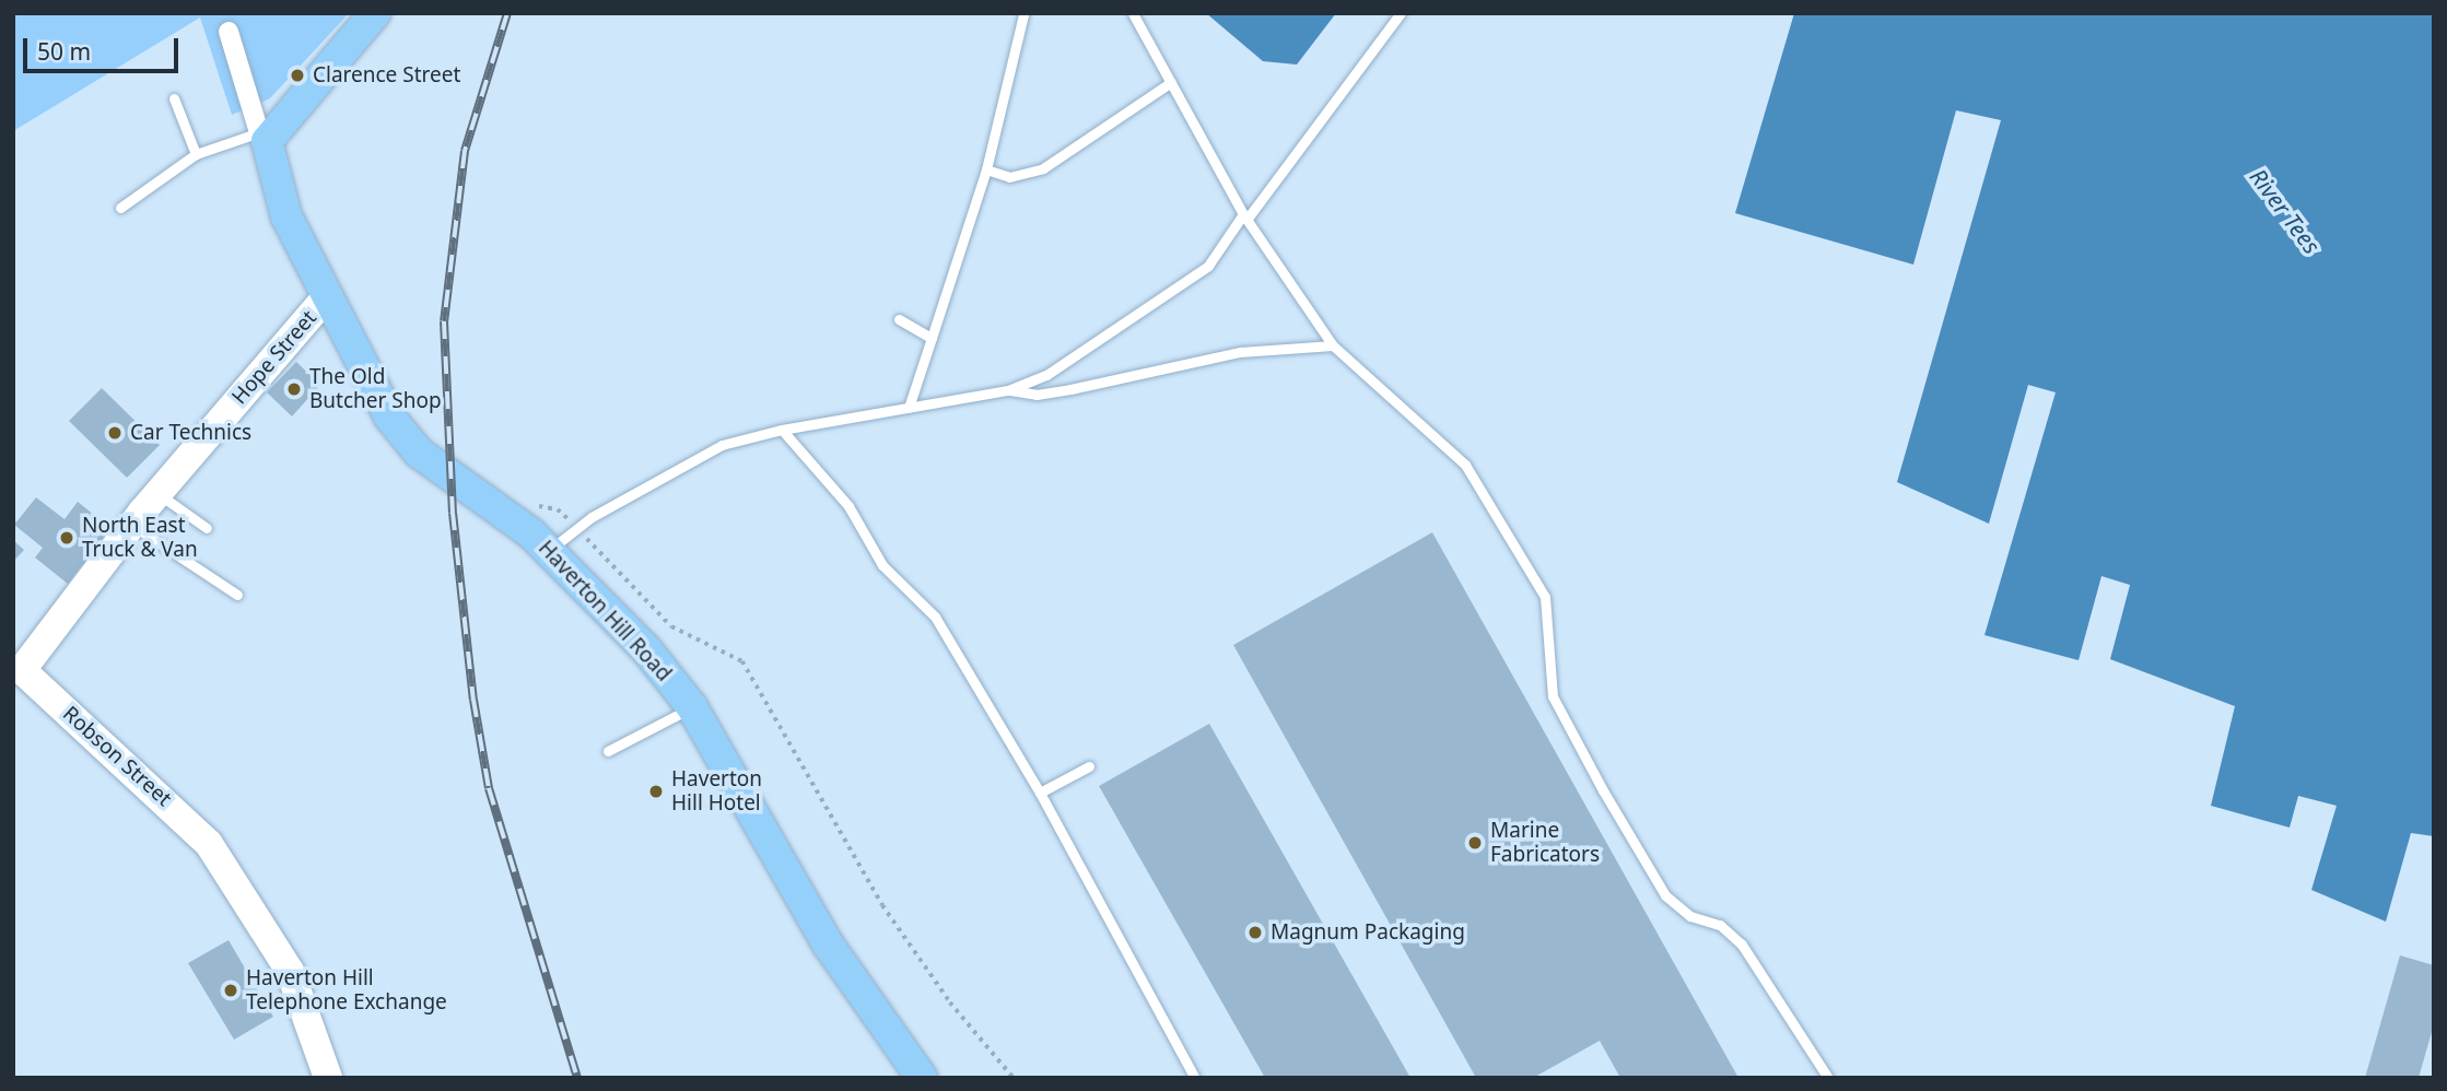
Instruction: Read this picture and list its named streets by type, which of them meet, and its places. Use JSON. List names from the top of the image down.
{
  "streets": {
    "main road": ["Hope Street", "Haverton Hill Road", "Robson Street"]
  },
  "crossings": [
    ["Hope Street", "Haverton Hill Road"],
    ["Hope Street", "Robson Street"]
  ],
  "water": ["River Tees"],
  "places": [
    "Clarence Street",
    "The Old Butcher Shop",
    "Car Technics",
    "North East Truck & Van",
    "Haverton Hill Hotel",
    "Marine Fabricators",
    "Magnum Packaging",
    "Haverton Hill Telephone Exchange"
  ],
  "scale_bar": "50 m"
}
